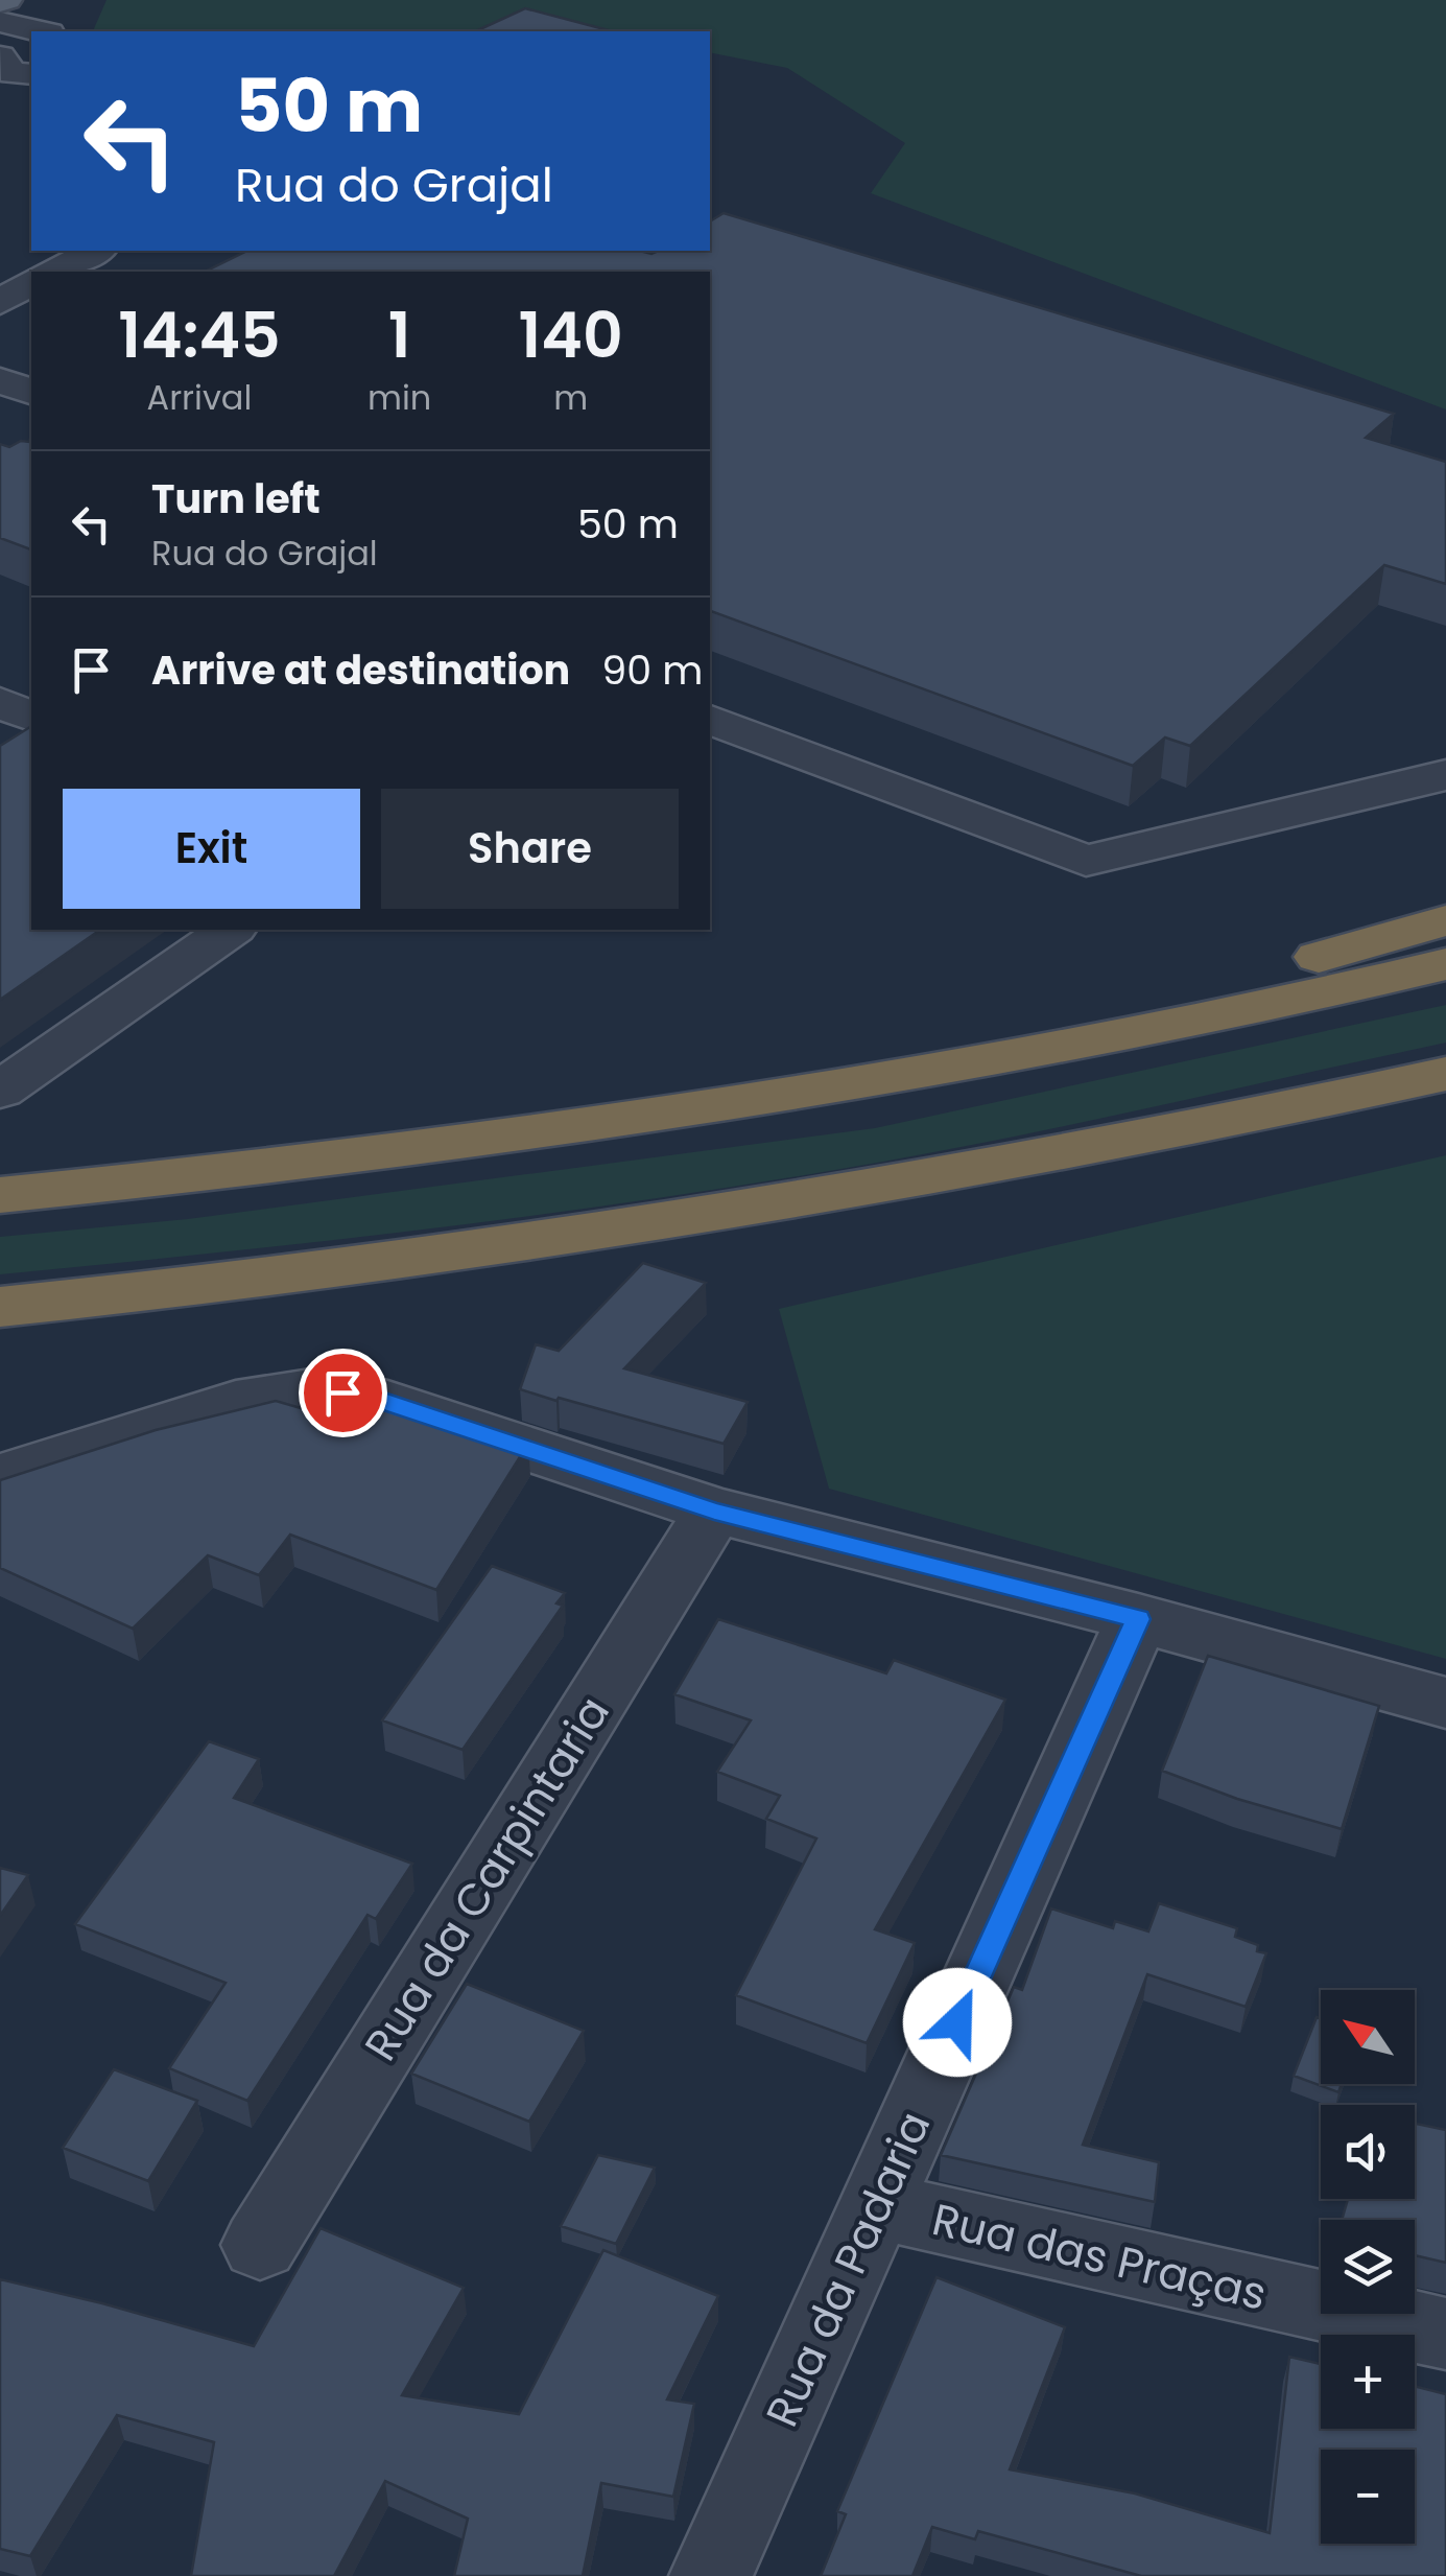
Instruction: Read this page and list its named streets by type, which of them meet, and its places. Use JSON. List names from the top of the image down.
{
  "streets": {
    "street": ["Rua da Carpintaria", "Rua das Praças", "Rua da Padaria"]
  },
  "crossings": [
    ["Rua das Praças", "Rua da Padaria"]
  ],
  "north": "top left",
  "page": {
    "turn": ["50 m", "Rua do Grajal"],
    "eta": [
      "14:45",
      "Arrival",
      "1",
      "min",
      "140",
      "m"
    ],
    "list": [
      {
        "name": "Turn left",
        "note": "Rua do Grajal",
        "value": "50 m"
      },
      {
        "name": "Arrive at destination",
        "value": "90 m"
      }
    ],
    "buttons": ["Exit", "Share"],
    "map_buttons": ["+", "−"]
  }
}
